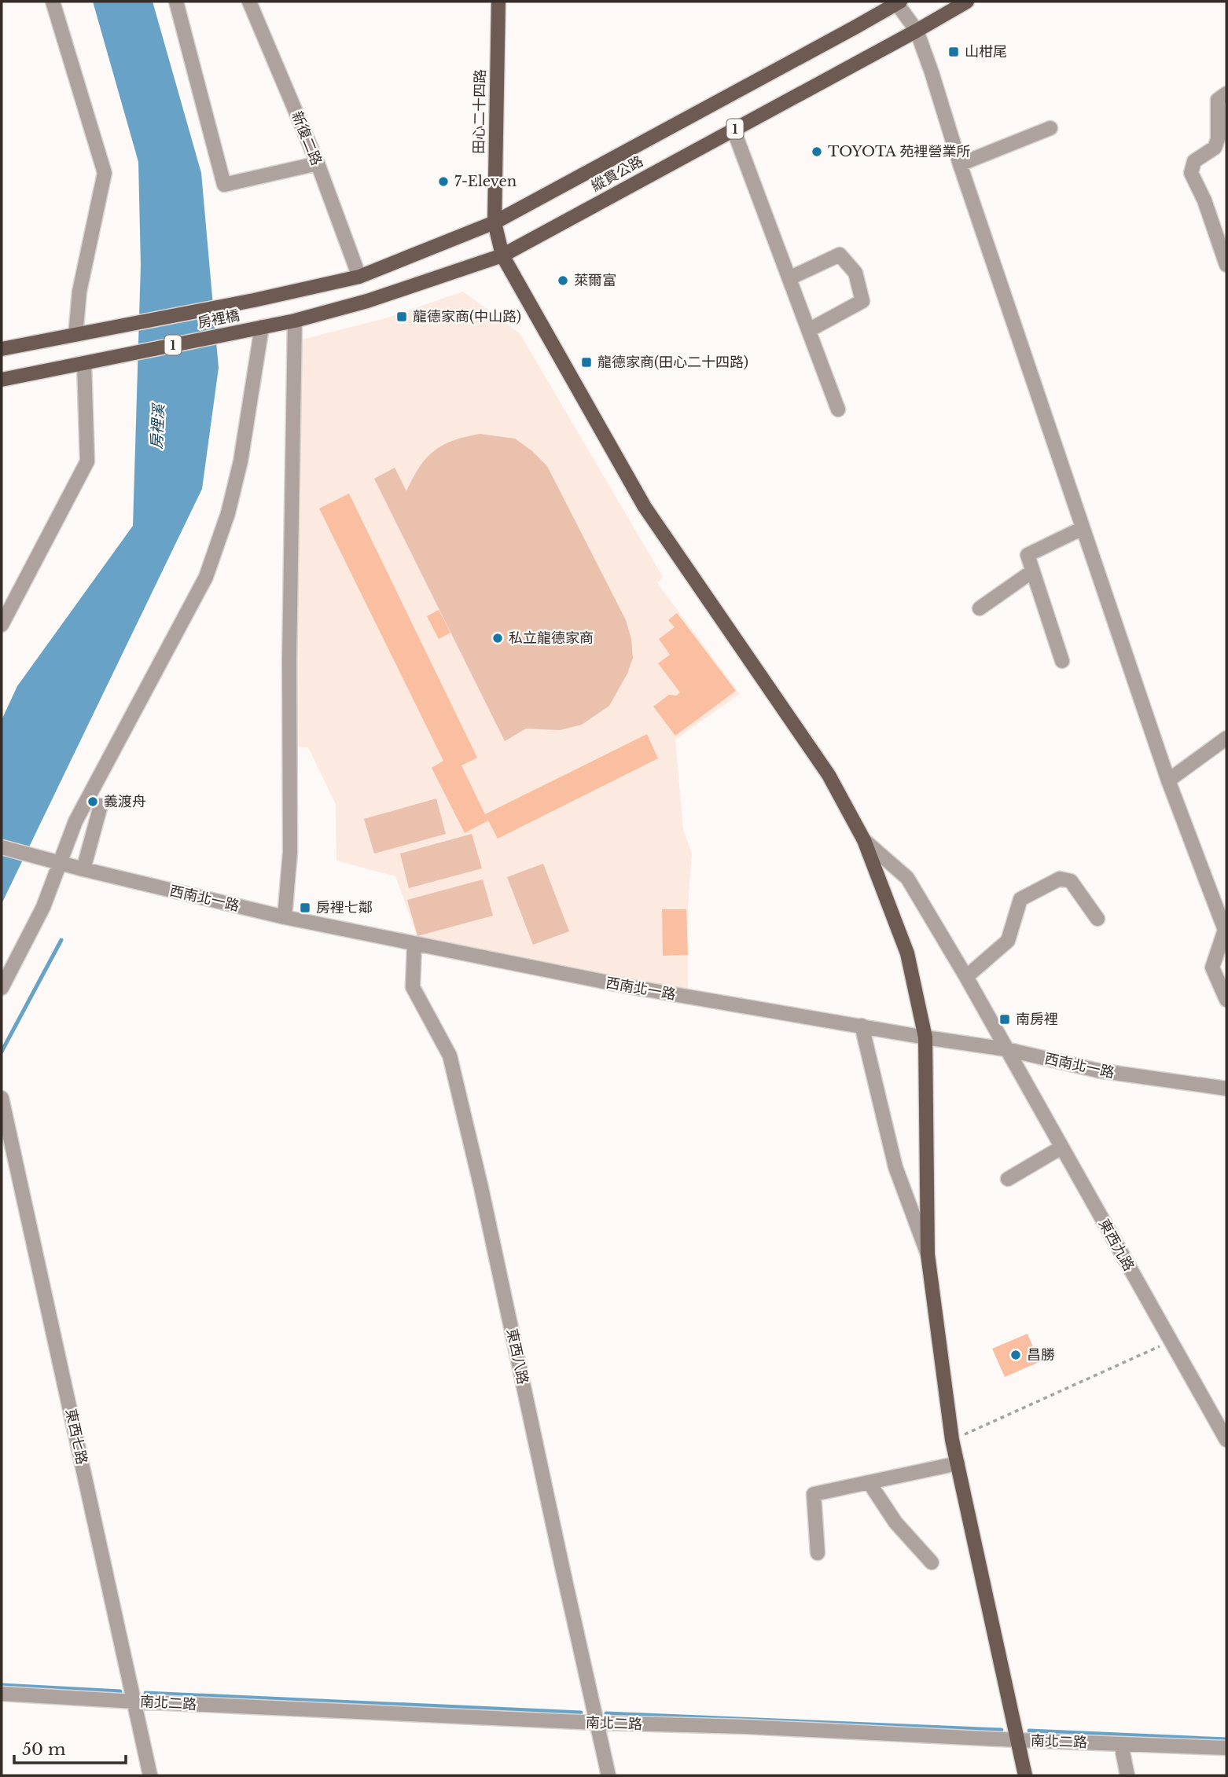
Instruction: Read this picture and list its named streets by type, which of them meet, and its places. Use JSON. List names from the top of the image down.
{
  "streets": {
    "main road": [
      "田心二十四路",
      "1",
      "縱貫公路",
      "房裡橋"
    ],
    "street": [
      "新復二路",
      "西南北一路",
      "東西九路",
      "東西八路",
      "東西七路",
      "南北二路"
    ]
  },
  "crossings": [
    ["田心二十四路", "縱貫公路"],
    ["田心二十四路", "西南北一路"],
    ["田心二十四路", "東西九路"],
    ["田心二十四路", "南北二路"],
    ["1", "房裡橋"],
    ["新復二路", "縱貫公路"],
    ["縱貫公路", "房裡橋"],
    ["西南北一路", "東西九路"],
    ["西南北一路", "東西八路"],
    ["東西八路", "南北二路"],
    ["東西七路", "南北二路"]
  ],
  "water": ["房裡溪"],
  "places": {
    "transit": [
      "山柑尾",
      "龍德家商(中山路)",
      "龍德家商(田心二十四路)",
      "房裡七鄰",
      "南房裡"
    ],
    "other": [
      "TOYOTA 苑裡營業所",
      "7-Eleven",
      "萊爾富",
      "私立龍德家商",
      "義渡舟",
      "昌勝"
    ]
  },
  "scale_bar": "50 m"
}
